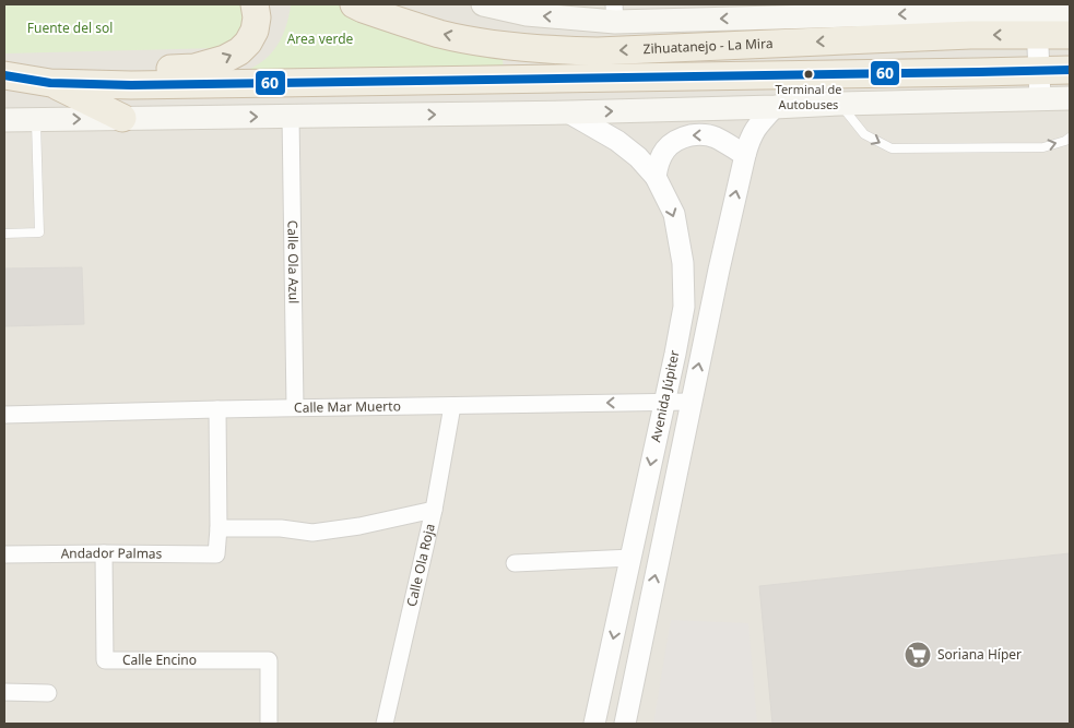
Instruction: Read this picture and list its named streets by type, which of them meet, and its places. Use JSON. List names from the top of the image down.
{
  "streets": {
    "highway": ["Zihuatanejo - La Mira"],
    "street": [
      "Calle Ola Azul",
      "Avenida Júpiter",
      "Calle Mar Muerto",
      "Andador Palmas",
      "Calle Ola Roja",
      "Calle Encino"
    ]
  },
  "crossings": [
    ["Calle Ola Azul", "Calle Mar Muerto"],
    ["Avenida Júpiter", "Calle Mar Muerto"],
    ["Calle Mar Muerto", "Calle Ola Roja"],
    ["Andador Palmas", "Calle Encino"]
  ],
  "parks": ["Fuente del sol", "Area verde"],
  "places": {
    "other": ["Terminal de Autobuses"],
    "supermarket": ["Soriana Híper"]
  },
  "lines": ["transit line 60"]
}
